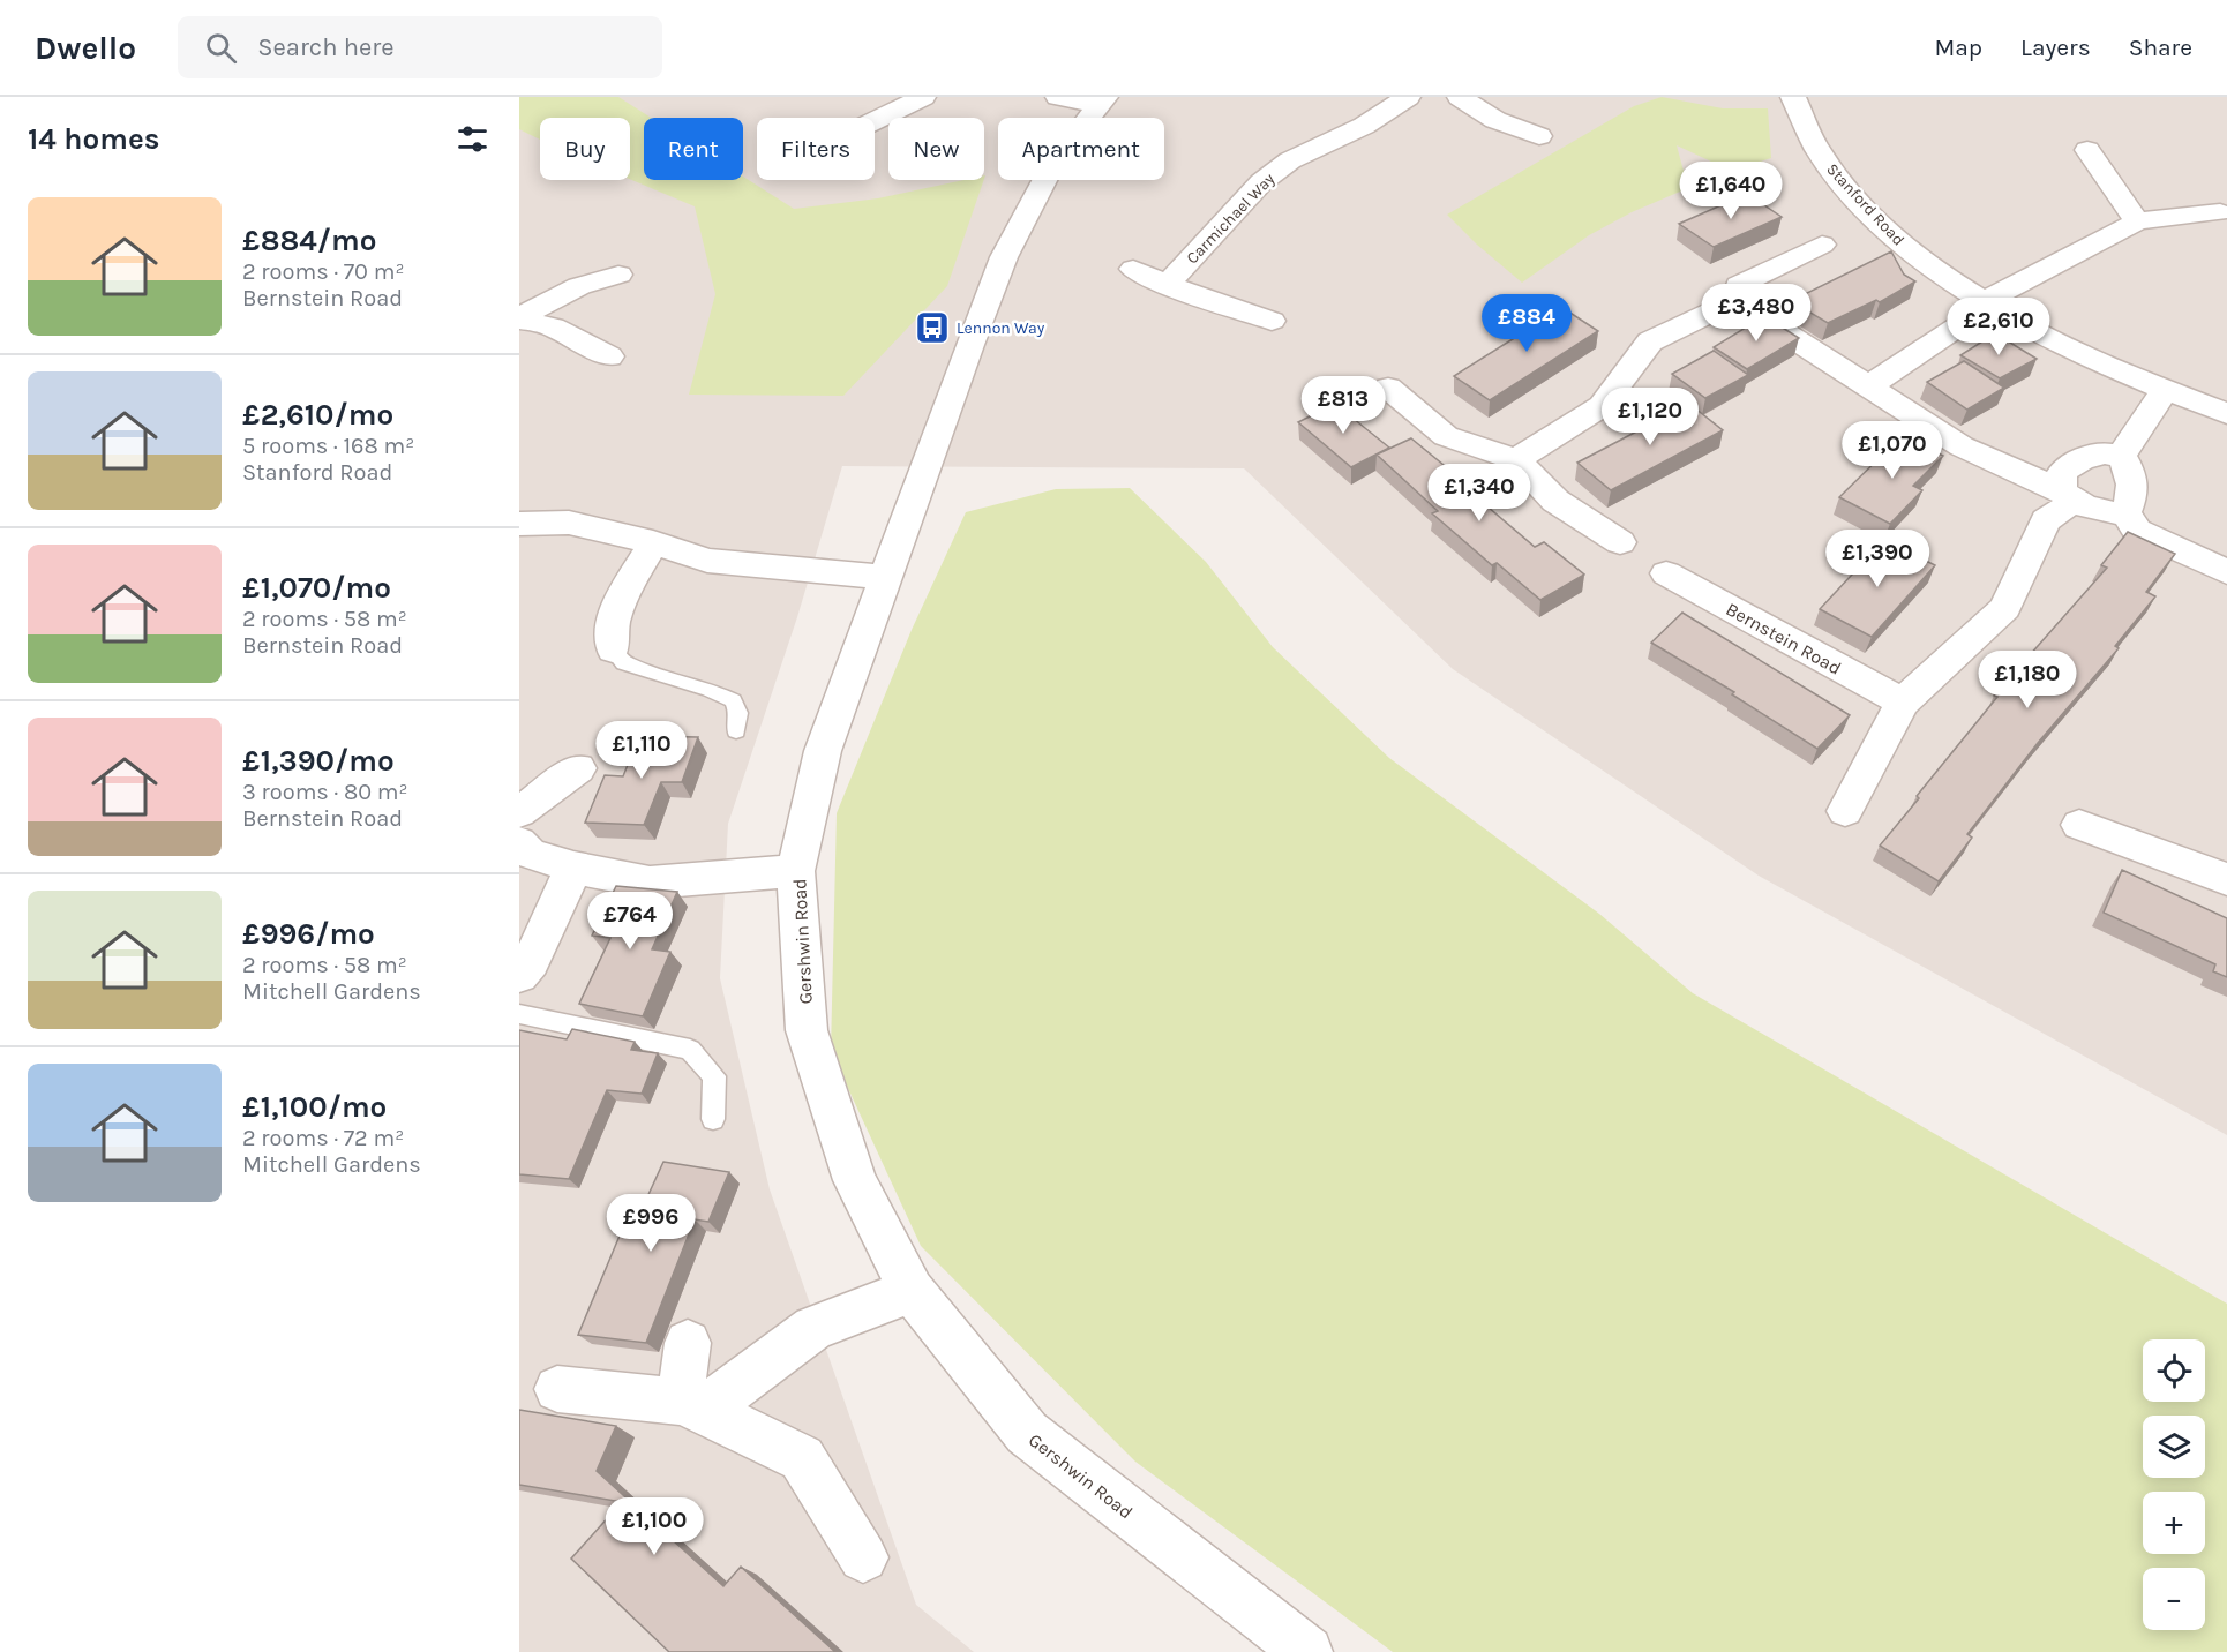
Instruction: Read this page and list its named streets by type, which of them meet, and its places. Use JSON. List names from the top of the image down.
{
  "streets": {
    "street": [
      "Stanford Road",
      "Carmichael Way",
      "Bernstein Road",
      "Gershwin Road"
    ]
  },
  "places": {
    "bus stop": ["Lennon Way"]
  },
  "page": {
    "header": "Dwello",
    "search": "Search here",
    "nav": ["Map", "Layers", "Share"],
    "heading": "14 homes",
    "chip": [
      "Buy",
      "Rent",
      "Filters",
      "New",
      "Apartment"
    ],
    "price": [
      "£1,640",
      "£3,480",
      "£884",
      "£2,610",
      "£813",
      "£1,120",
      "£1,070",
      "£1,340",
      "£1,390",
      "£1,180",
      "£1,110",
      "£764",
      "£996",
      "£1,100"
    ],
    "list": [
      {
        "name": "£884/mo",
        "note": "2 rooms · 70 m² · Bernstein Road"
      },
      {
        "name": "£2,610/mo",
        "note": "5 rooms · 168 m² · Stanford Road"
      },
      {
        "name": "£1,070/mo",
        "note": "2 rooms · 58 m² · Bernstein Road"
      },
      {
        "name": "£1,390/mo",
        "note": "3 rooms · 80 m² · Bernstein Road"
      },
      {
        "name": "£996/mo",
        "note": "2 rooms · 58 m² · Mitchell Gardens"
      },
      {
        "name": "£1,100/mo",
        "note": "2 rooms · 72 m² · Mitchell Gardens"
      }
    ],
    "map_buttons": ["+", "−"]
  }
}
